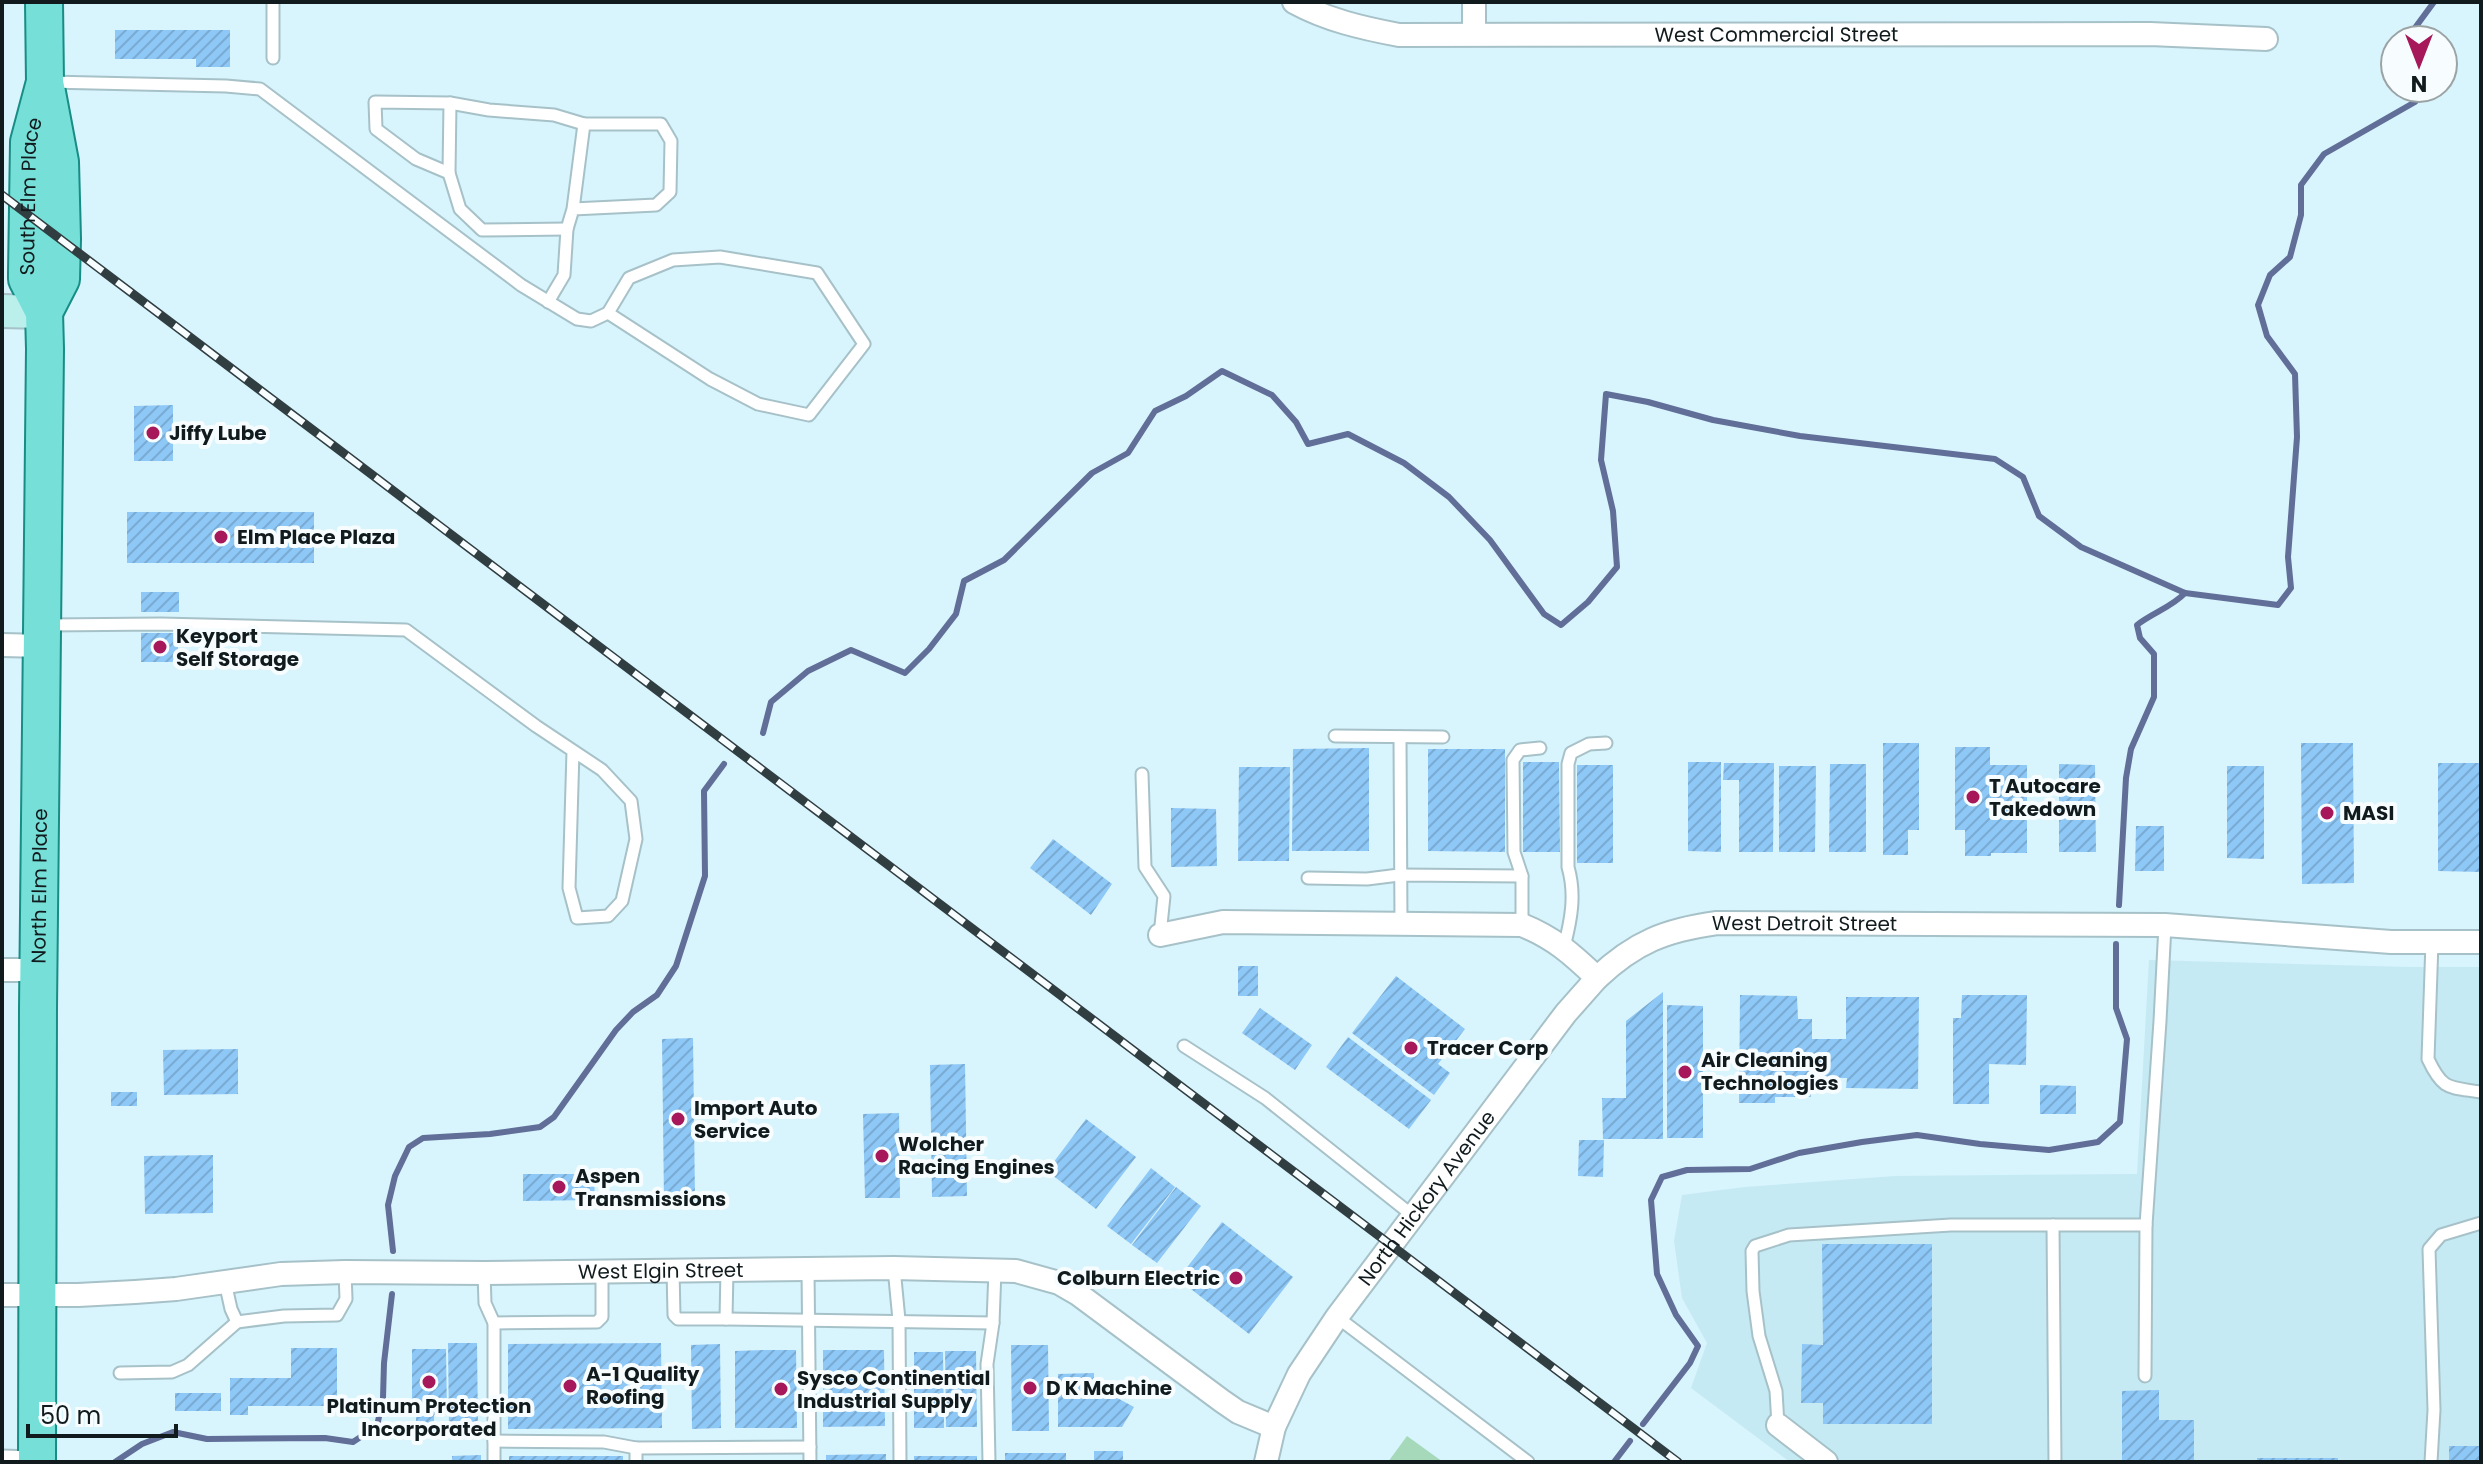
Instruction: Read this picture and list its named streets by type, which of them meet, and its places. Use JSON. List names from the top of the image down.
{
  "streets": {
    "main road": ["South Elm Place", "North Elm Place"],
    "street": [
      "West Commercial Street",
      "West Detroit Street",
      "North Hickory Avenue",
      "West Elgin Street"
    ]
  },
  "crossings": [
    ["South Elm Place", "North Elm Place"],
    ["North Elm Place", "West Elgin Street"],
    ["West Detroit Street", "North Hickory Avenue"],
    ["North Hickory Avenue", "West Elgin Street"]
  ],
  "places": [
    "Jiffy Lube",
    "Elm Place Plaza",
    "Keyport Self Storage",
    "T Autocare Takedown",
    "MASI",
    "Tracer Corp",
    "Air Cleaning Technologies",
    "Import Auto Service",
    "Wolcher Racing Engines",
    "Aspen Transmissions",
    "Colburn Electric",
    "Platinum Protection Incorporated",
    "A-1 Quality Roofing",
    "D K Machine",
    "Sysco Continential Industrial Supply"
  ],
  "scale_bar": "50 m",
  "north": "bottom"
}
